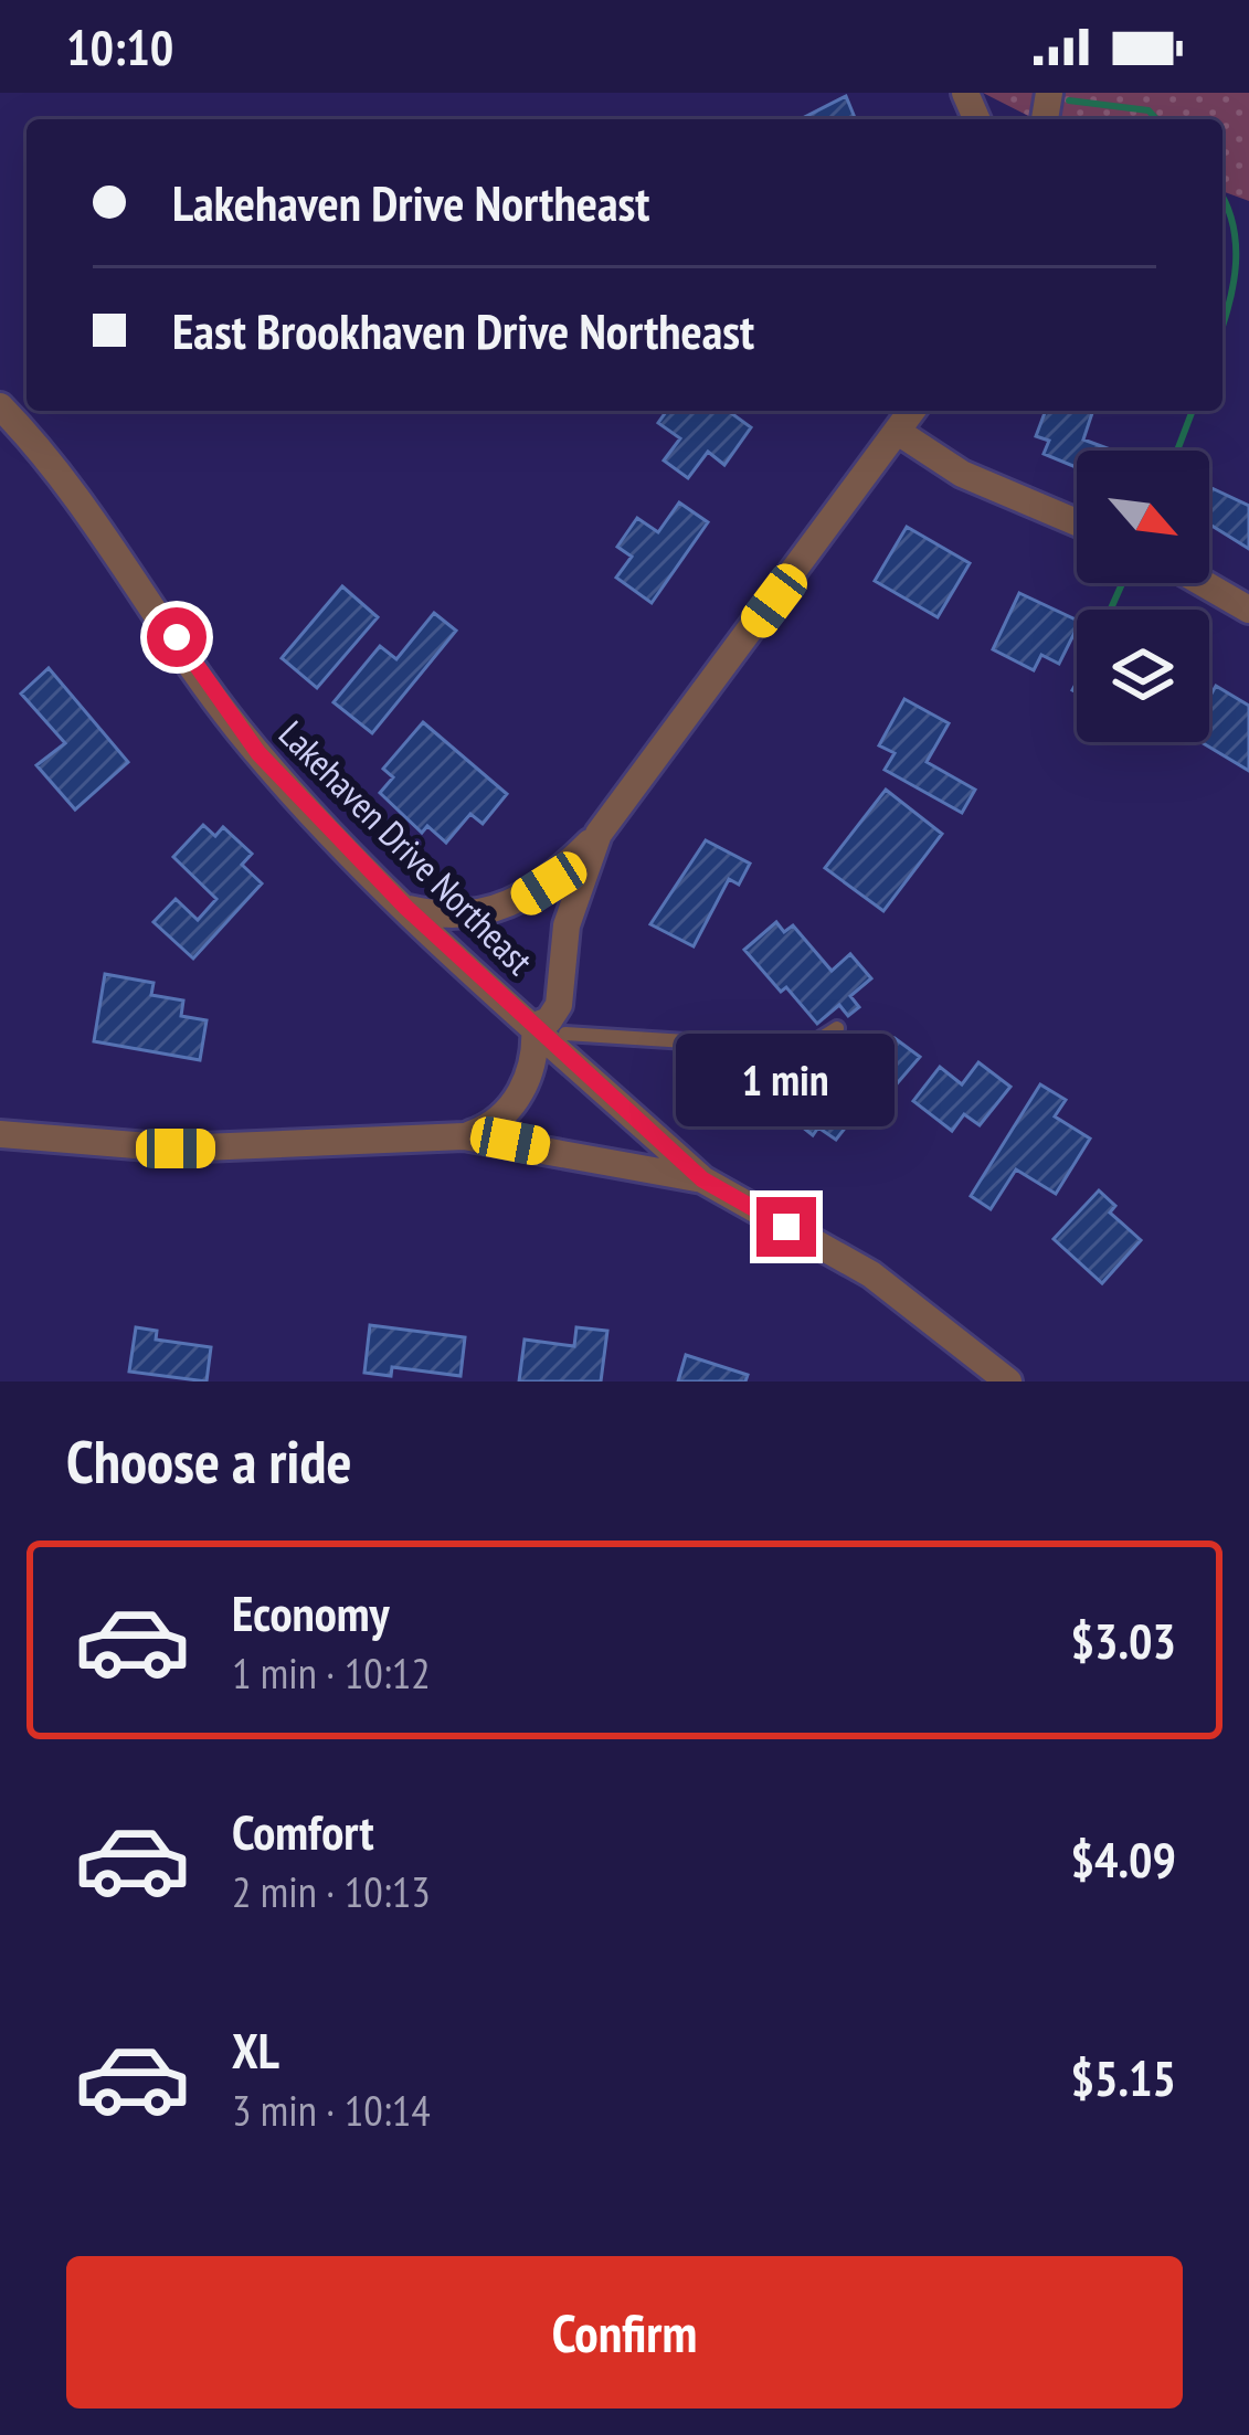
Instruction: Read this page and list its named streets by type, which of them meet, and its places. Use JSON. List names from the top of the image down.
{
  "streets": {
    "street": ["Lakehaven Drive Northeast"]
  },
  "north": "bottom right",
  "page": {
    "status": "10:10",
    "banner": ["Lakehaven Drive Northeast", "East Brookhaven Drive Northeast"],
    "bubble": "1 min",
    "heading": "Choose a ride",
    "list": [
      {
        "name": "Economy",
        "note": "1 min · 10:12",
        "value": "$3.03"
      },
      {
        "name": "Comfort",
        "note": "2 min · 10:13",
        "value": "$4.09"
      },
      {
        "name": "XL",
        "note": "3 min · 10:14",
        "value": "$5.15"
      }
    ],
    "buttons": "Confirm"
  }
}
